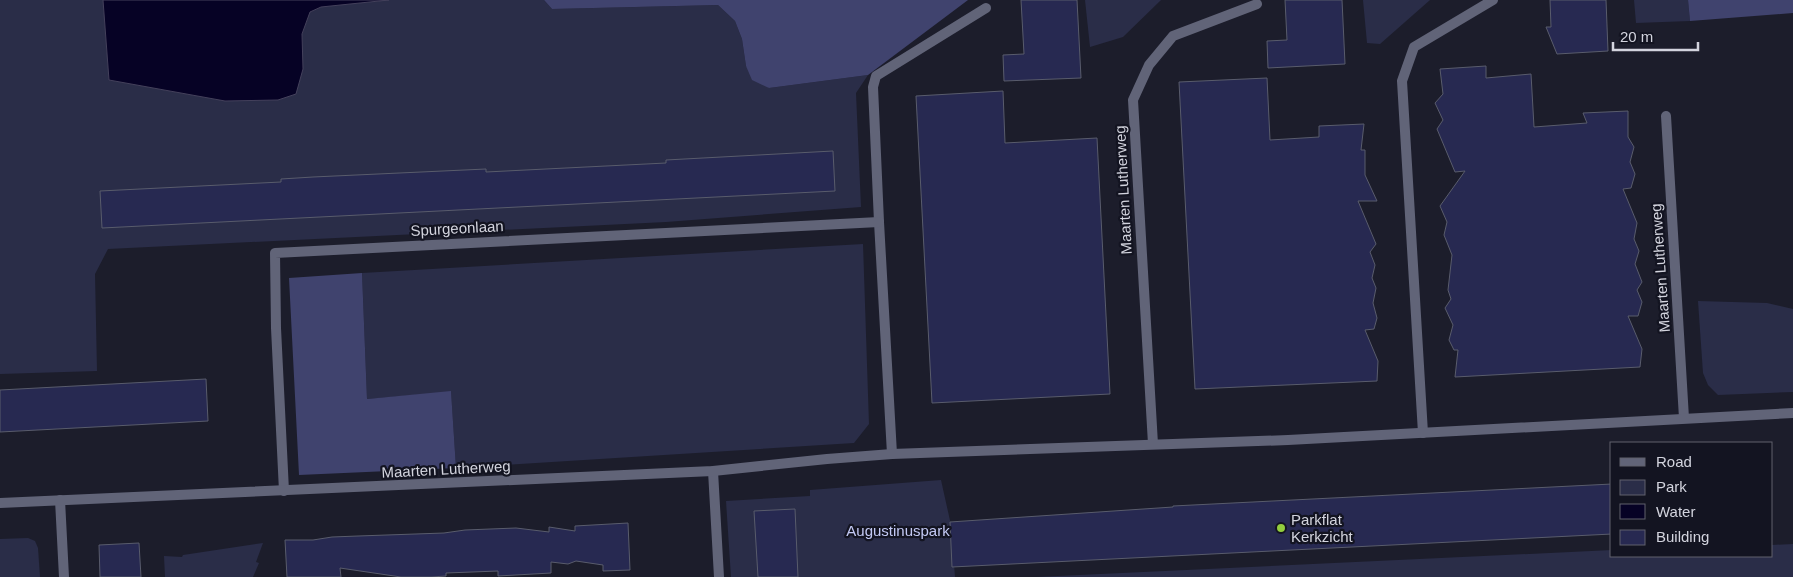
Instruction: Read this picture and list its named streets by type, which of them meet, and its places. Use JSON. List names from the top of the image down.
{
  "streets": {
    "street": ["Maarten Lutherweg", "Spurgeonlaan"]
  },
  "crossings": [
    ["Maarten Lutherweg", "Spurgeonlaan"]
  ],
  "parks": ["Augustinuspark"],
  "places": ["Parkflat Kerkzicht"],
  "legend": [
    "Road",
    "Park",
    "Water",
    "Building"
  ],
  "scale_bar": "20 m"
}
